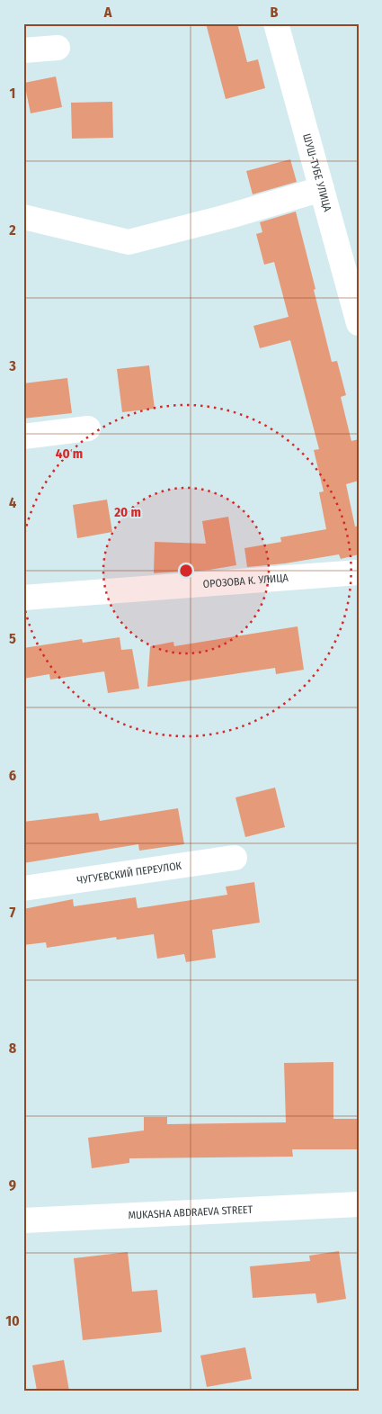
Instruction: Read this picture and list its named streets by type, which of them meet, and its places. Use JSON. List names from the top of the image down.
{
  "streets": {
    "street": [
      "ШУШ-ТУБЕ УЛИЦА",
      "ОРОЗОВА К. УЛИЦА",
      "ЧУГУЕВСКИЙ ПЕРЕУЛОК",
      "MUKASHA ABDRAEVA STREET"
    ]
  },
  "grid": {
    "columns": ["A", "B"],
    "rows": [
      "1",
      "2",
      "3",
      "4",
      "5",
      "6",
      "7",
      "8",
      "9",
      "10"
    ]
  },
  "rings": ["40 m", "20 m"]
}
